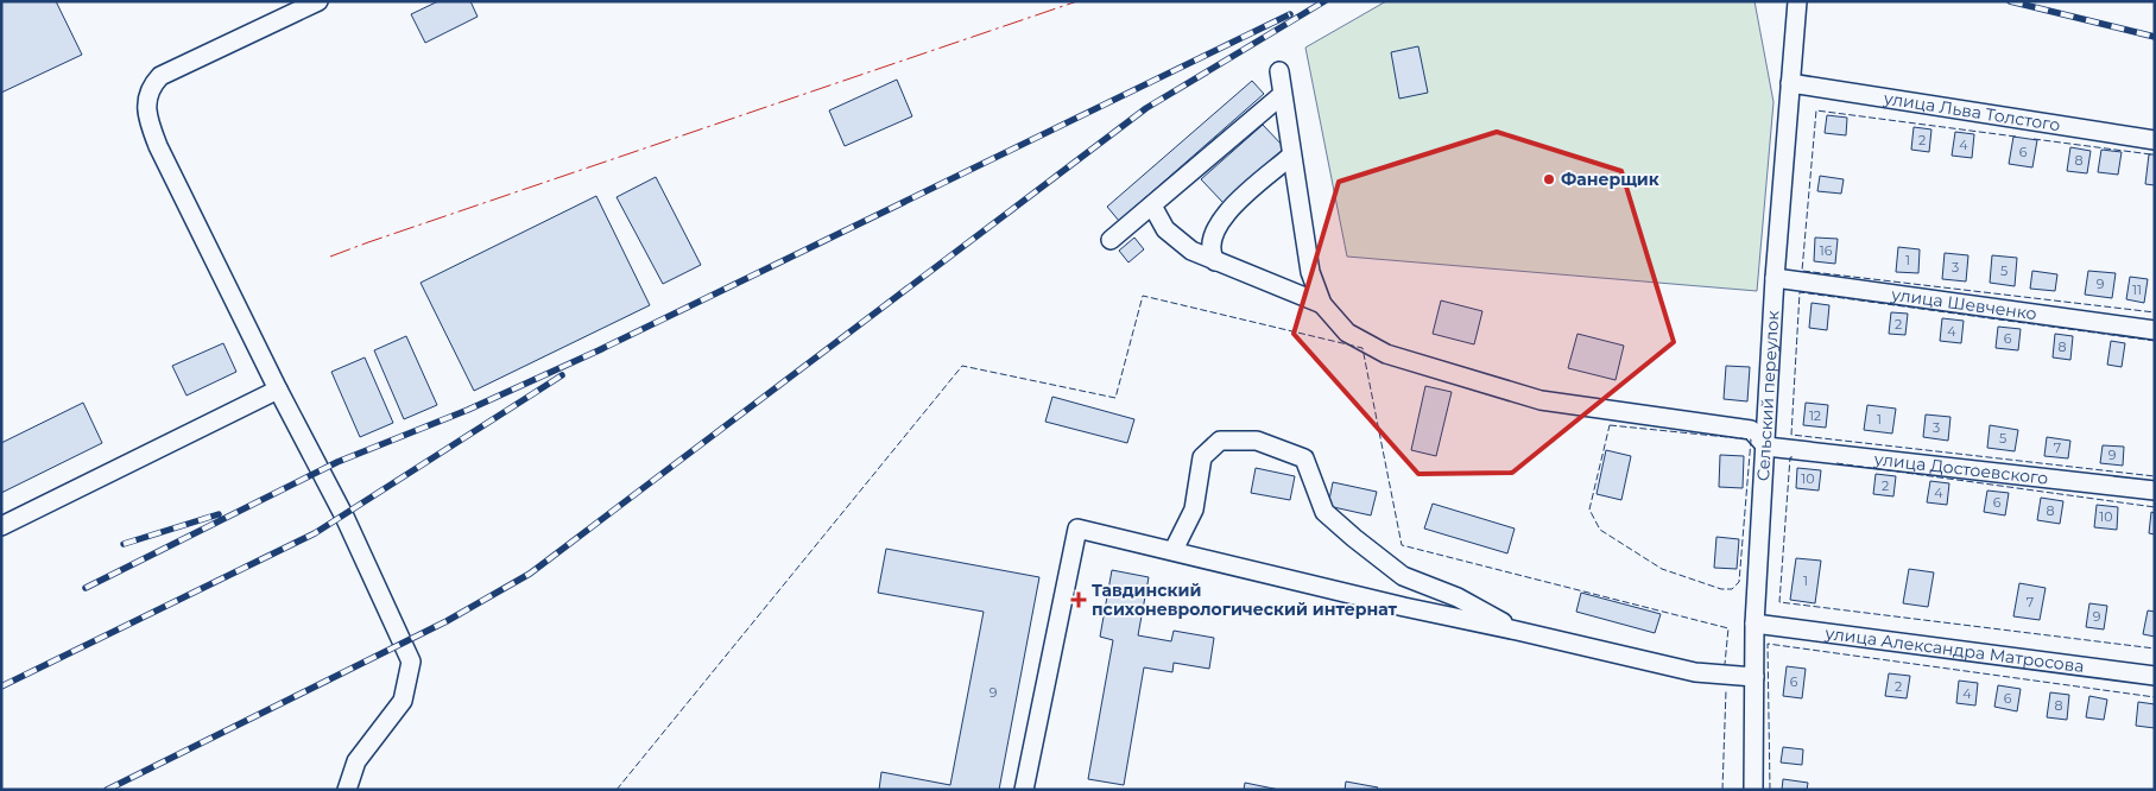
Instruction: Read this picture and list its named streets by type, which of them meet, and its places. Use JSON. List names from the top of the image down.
{
  "streets": {
    "street": [
      "улица Льва Толстого",
      "улица Шевченко",
      "Сельский переулок",
      "улица Достоевского",
      "улица Александра Матросова"
    ]
  },
  "crossings": [
    ["улица Льва Толстого", "Сельский переулок"],
    ["улица Шевченко", "Сельский переулок"],
    ["Сельский переулок", "улица Достоевского"],
    ["Сельский переулок", "улица Александра Матросова"]
  ],
  "places": {
    "other": ["Фанерщик"],
    "health": ["Тавдинский психоневрологический интернат"]
  },
  "house_numbers": [
    "2",
    "4",
    "6",
    "8",
    "16",
    "1",
    "3",
    "5",
    "9",
    "11",
    "2",
    "4",
    "6",
    "8",
    "12",
    "1",
    "3",
    "5",
    "7",
    "9",
    "10",
    "2",
    "4",
    "6",
    "8",
    "10",
    "1",
    "7",
    "9",
    "6",
    "2",
    "9",
    "4",
    "6",
    "8"
  ]
}
